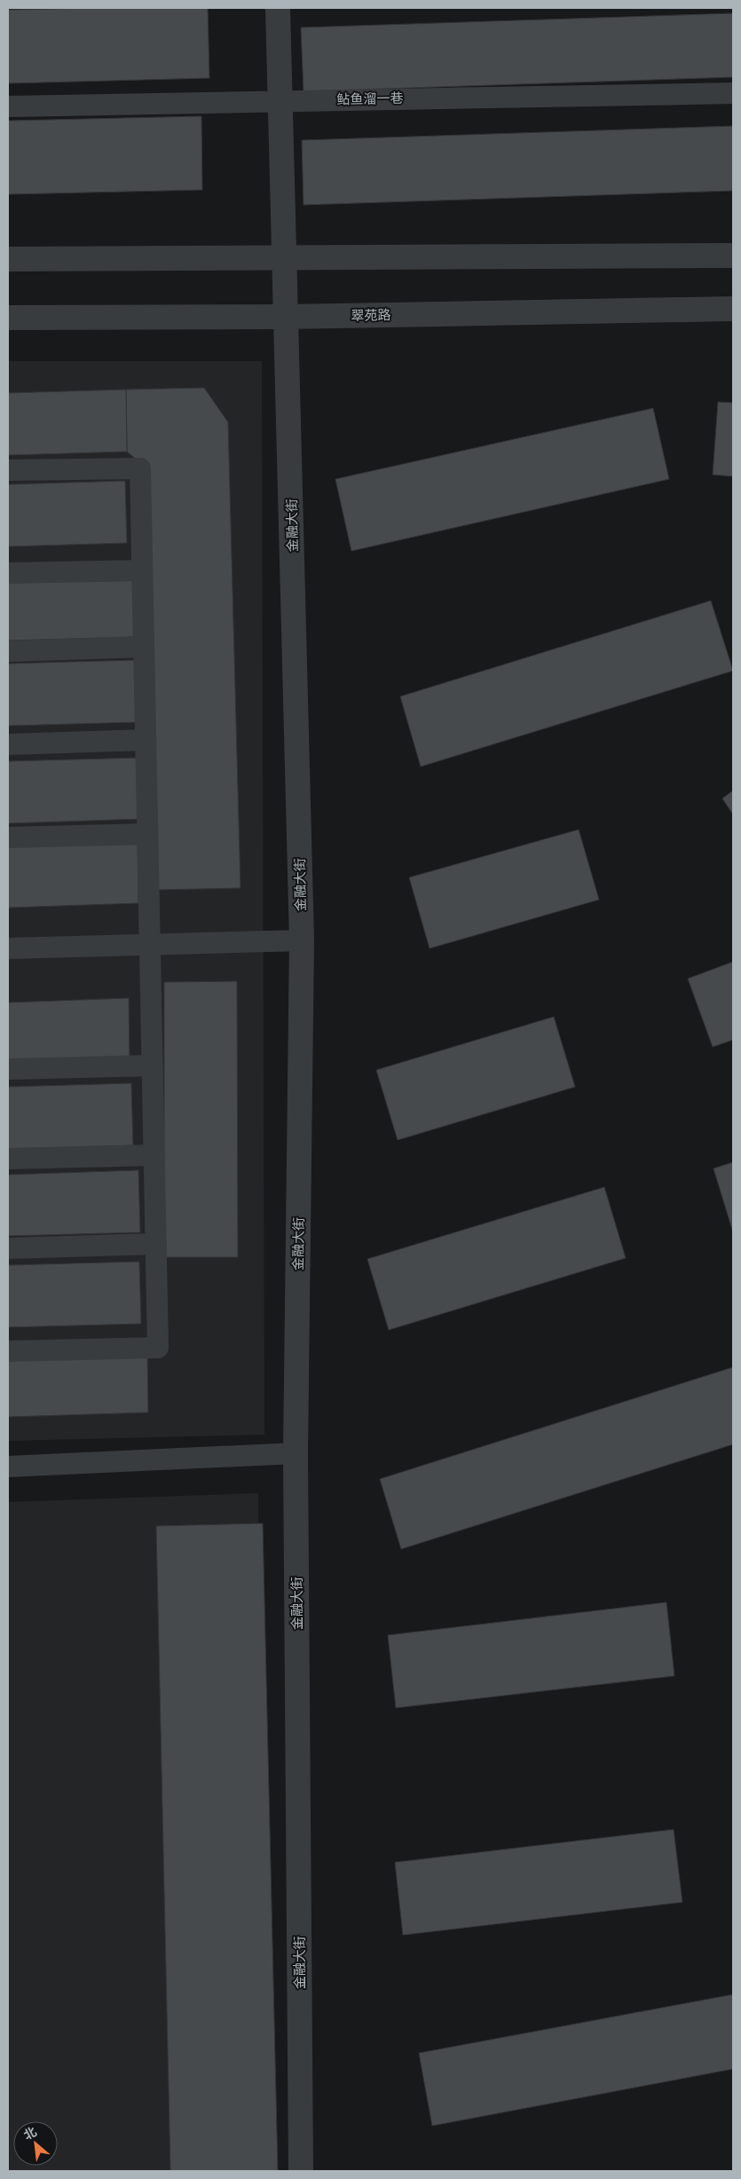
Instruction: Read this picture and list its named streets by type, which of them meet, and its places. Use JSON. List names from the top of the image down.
{
  "streets": {
    "street": ["翠苑路", "金融大街"],
    "lane": ["鲇鱼溜一巷"]
  },
  "crossings": [
    ["鲇鱼溜一巷", "金融大街"],
    ["翠苑路", "金融大街"]
  ],
  "north": "top left"
}
